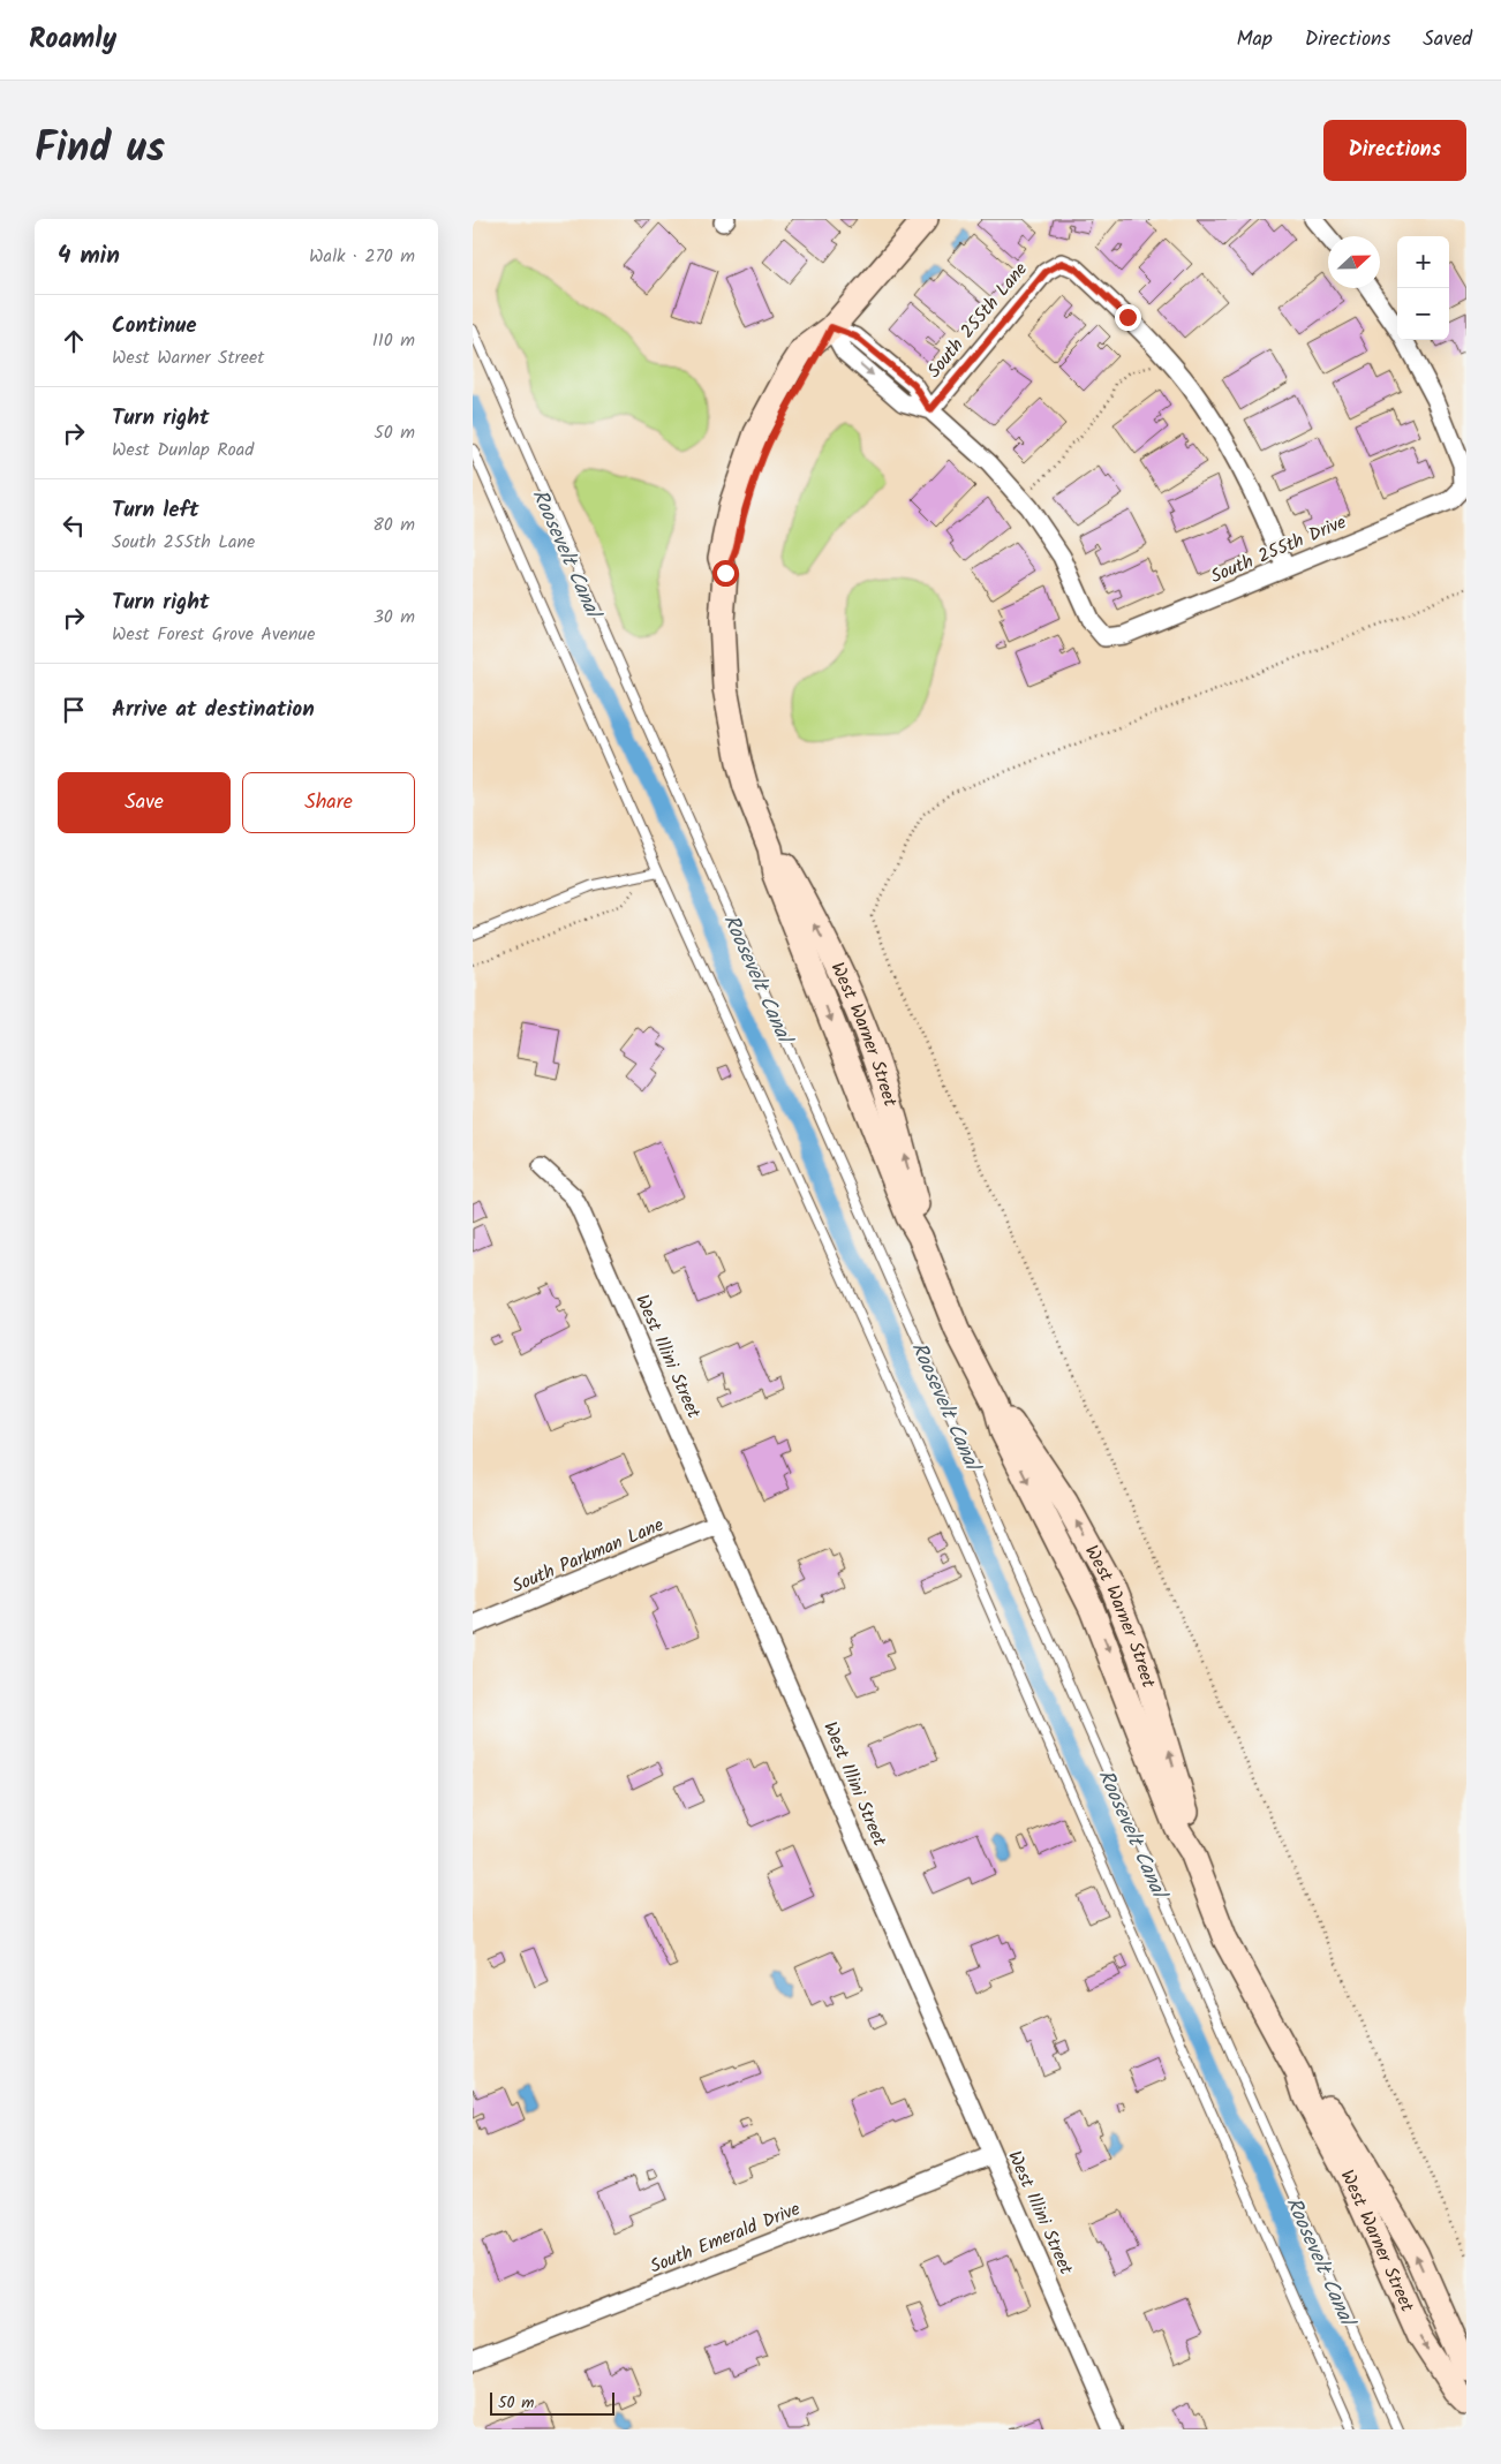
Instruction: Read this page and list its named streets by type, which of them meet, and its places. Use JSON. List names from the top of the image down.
{
  "streets": {
    "street": [
      "South 255th Lane",
      "South 255th Drive",
      "West Warner Street",
      "West Illini Street",
      "South Parkman Lane",
      "South Emerald Drive"
    ]
  },
  "crossings": [
    ["South 255th Lane", "South 255th Drive"],
    ["West Illini Street", "South Parkman Lane"],
    ["West Illini Street", "South Emerald Drive"]
  ],
  "water": ["Roosevelt Canal"],
  "scale_bar": "50 m",
  "north": "right",
  "page": {
    "header": "Roamly",
    "nav": ["Map", "Directions", "Saved"],
    "title": "Find us",
    "buttons": [
      "Directions",
      ["Save", "Share"]
    ],
    "heading": ["4 min", "Walk · 270 m"],
    "map_buttons": ["+", "−"],
    "list": [
      ["Continue", "West Warner Street", "110 m"],
      ["Turn right", "West Dunlap Road", "50 m"],
      ["Turn left", "South 255th Lane", "80 m"],
      ["Turn right", "West Forest Grove Avenue", "30 m"],
      "Arrive at destination"
    ],
    "scale": "50 m"
  }
}
